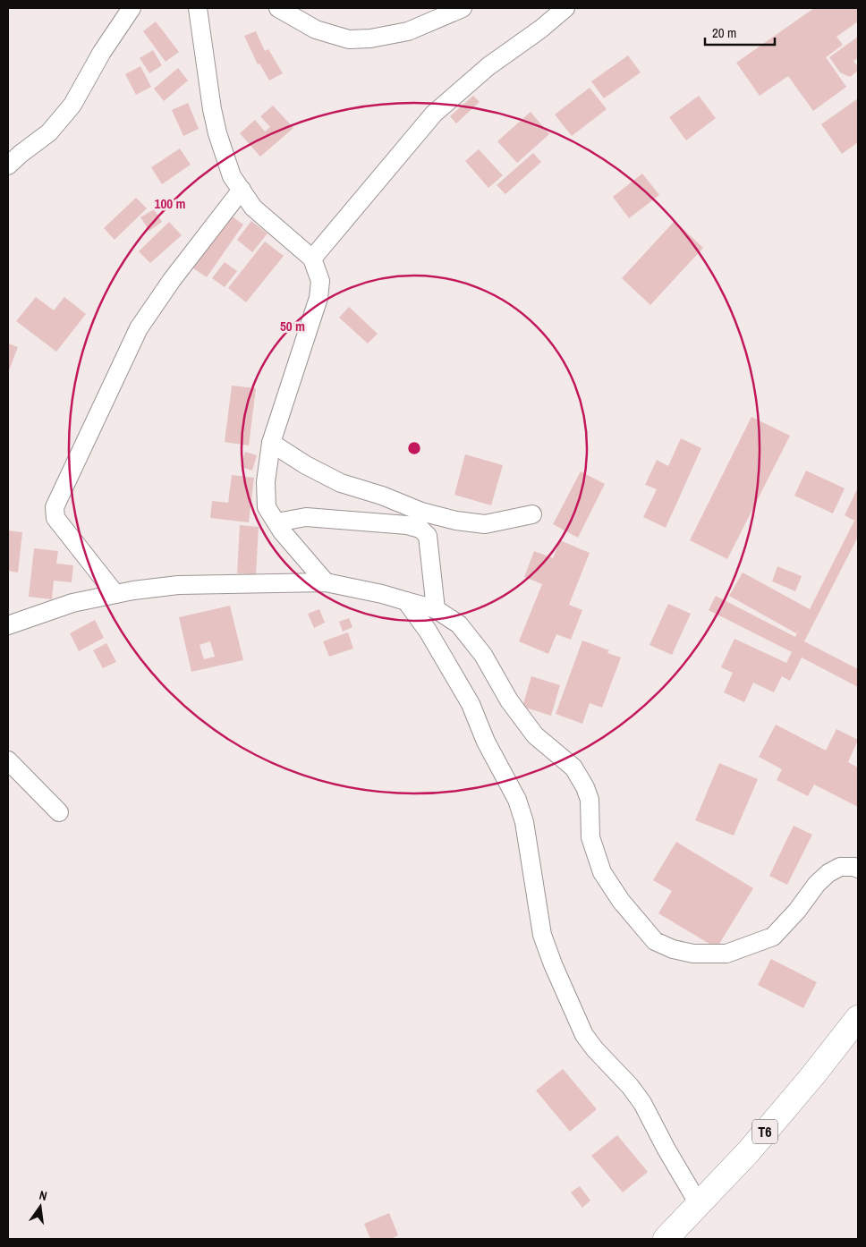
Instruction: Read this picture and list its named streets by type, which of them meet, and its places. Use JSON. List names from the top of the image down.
{
  "streets": {
    "highway": ["T6"]
  },
  "scale_bar": "20 m",
  "north": "top",
  "rings": ["100 m", "50 m"]
}
